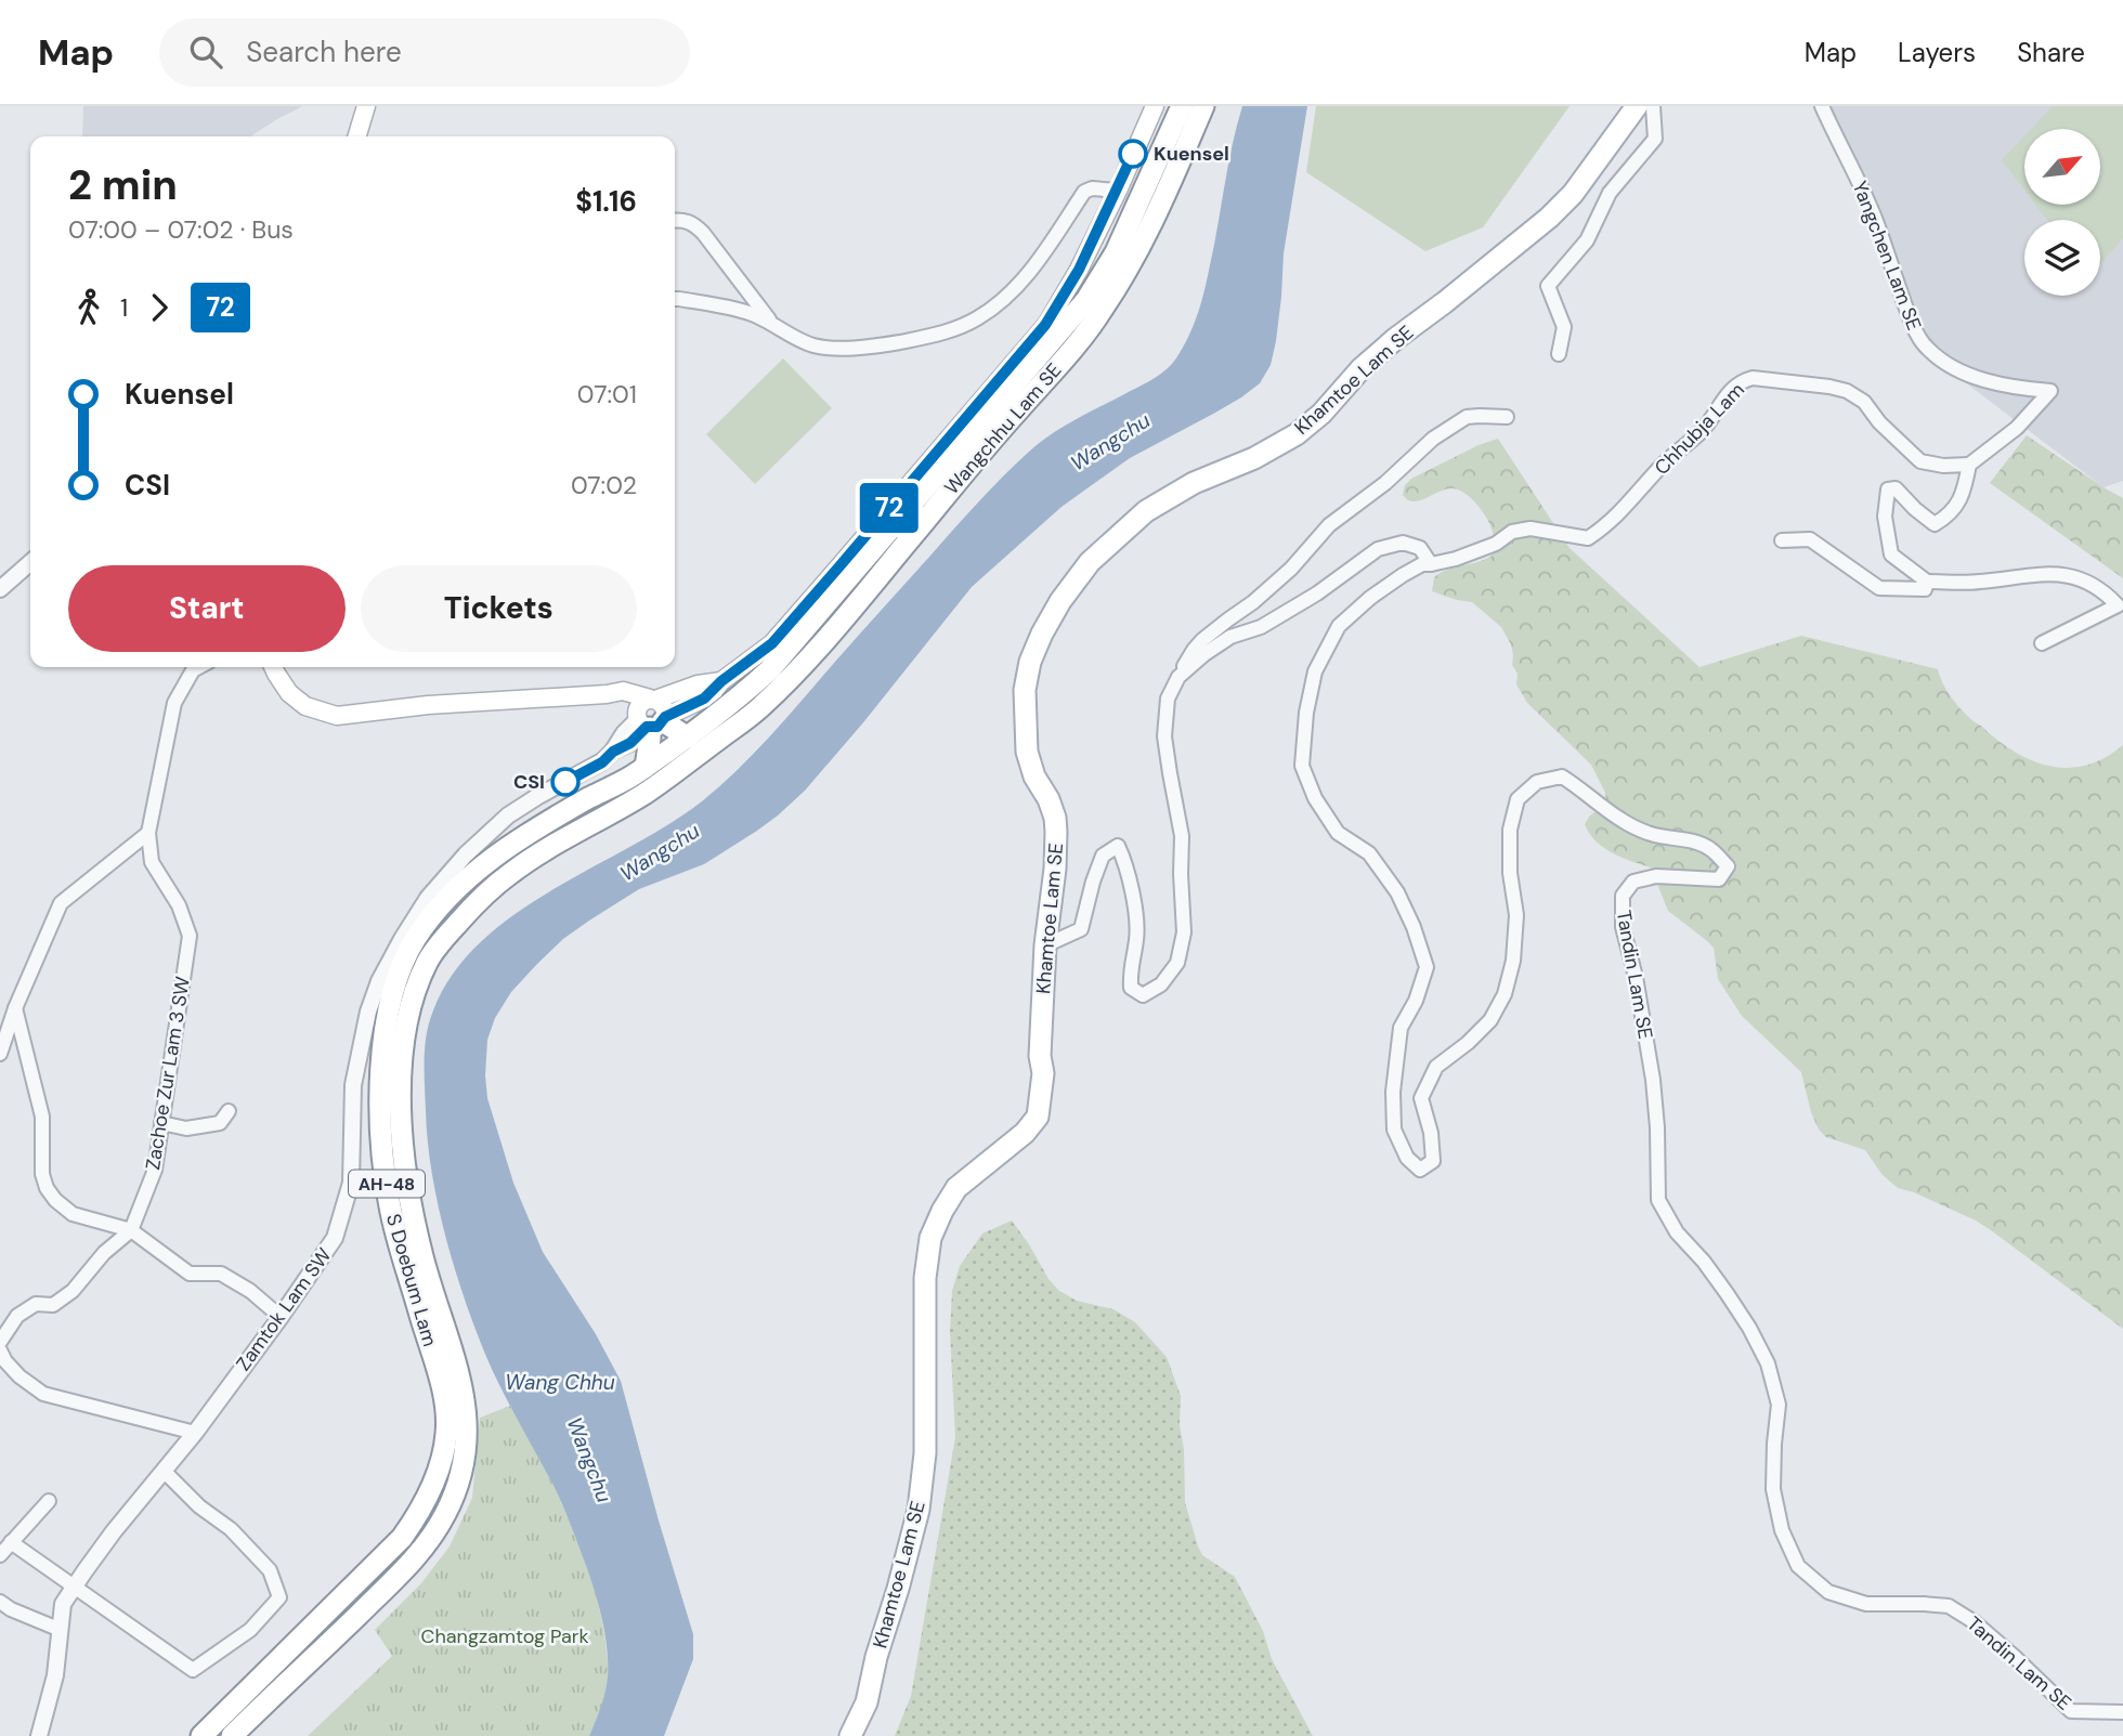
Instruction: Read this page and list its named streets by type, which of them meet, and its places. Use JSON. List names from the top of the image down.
{
  "streets": {
    "main road": [
      "Khamtoe Lam SE",
      "Wangchhu Lam SE",
      "AH-48",
      "S Doebum Lam"
    ],
    "street": [
      "Yangchen Lam SE",
      "Chhubja Lam",
      "Tandin Lam SE",
      "Zachoe Zur Lam 3 SW",
      "Zamtok Lam SW"
    ]
  },
  "crossings": [
    ["Yangchen Lam SE", "Chhubja Lam"],
    ["Wangchhu Lam SE", "S Doebum Lam"],
    ["Chhubja Lam", "Tandin Lam SE"]
  ],
  "water": ["Wangchu", "Wang Chhu"],
  "parks": ["Changzamtog Park"],
  "places": ["Kuensel", "CSI"],
  "lines": ["bus line 72"],
  "north": "top right",
  "page": {
    "header": "Map",
    "search": "Search here",
    "nav": ["Map", "Layers", "Share"],
    "on_map": "72",
    "heading": ["2 min", "07:00 – 07:02 · Bus", "$1.16"],
    "legs": ["1", "72"],
    "list": [
      {
        "name": "Kuensel",
        "value": "07:01"
      },
      {
        "name": "CSI",
        "value": "07:02"
      }
    ],
    "buttons": ["Start", "Tickets"]
  }
}
